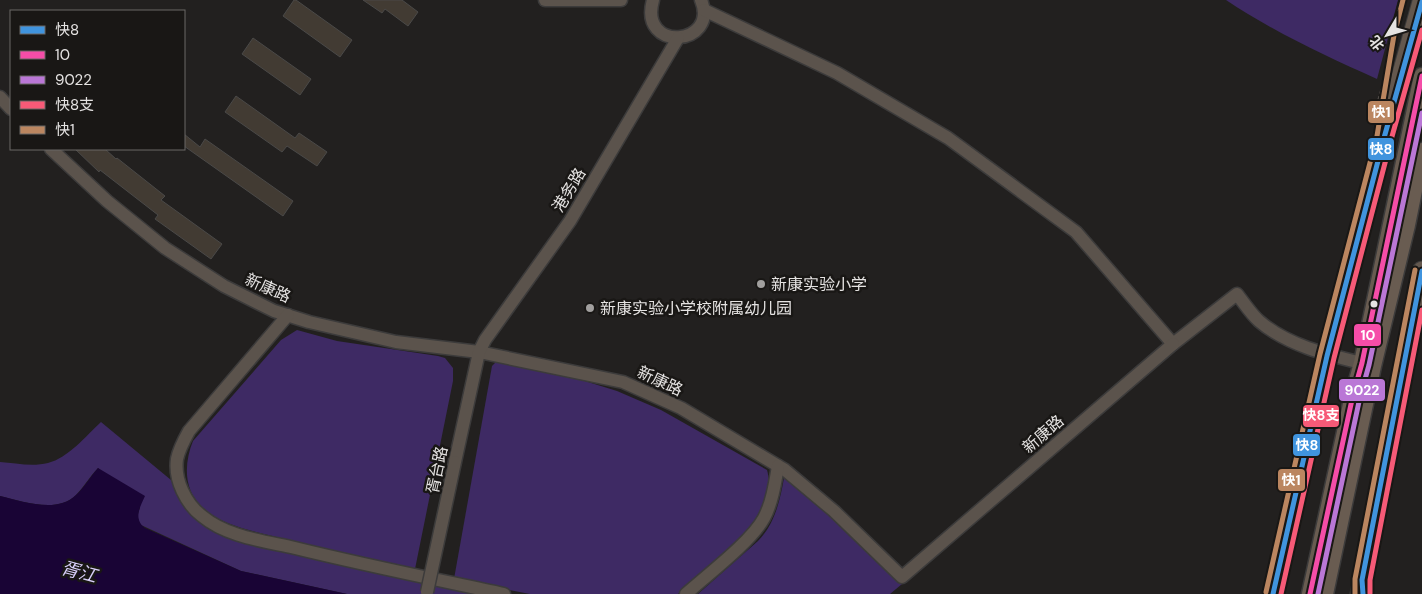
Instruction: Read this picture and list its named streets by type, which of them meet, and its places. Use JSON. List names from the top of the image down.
{
  "streets": {
    "street": ["港务路", "新康路", "胥台路"]
  },
  "crossings": [
    ["港务路", "新康路"],
    ["港务路", "胥台路"],
    ["新康路", "胥台路"]
  ],
  "water": ["胥江"],
  "places": ["新康实验小学", "新康实验小学校附属幼儿园"],
  "lines": [
    "transit line 快1",
    "transit line 快8",
    "transit line 快8支",
    "transit line 10",
    "transit line 9022"
  ],
  "legend": [
    "快8",
    "10",
    "9022",
    "快8支",
    "快1"
  ],
  "north": "bottom left"
}
